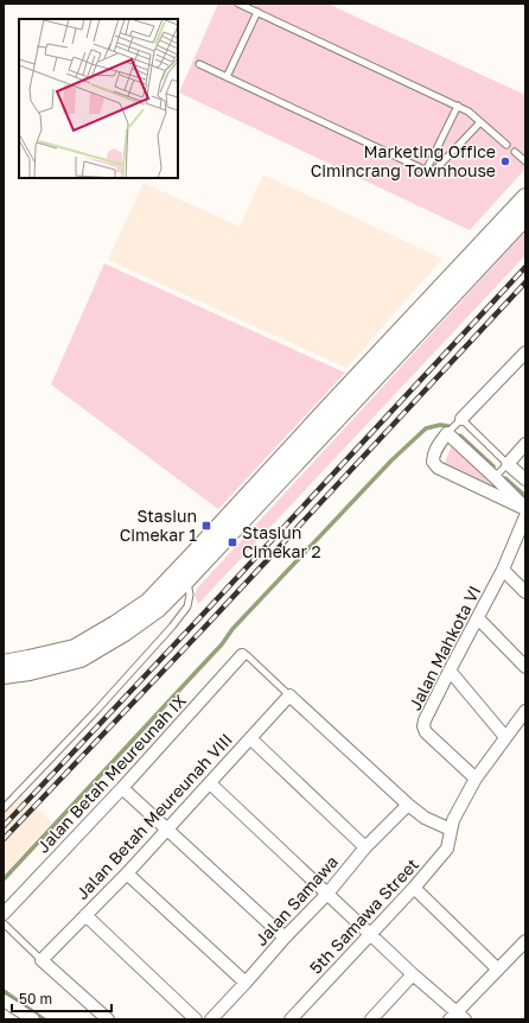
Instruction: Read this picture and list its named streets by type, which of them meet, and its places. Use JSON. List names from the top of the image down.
{
  "streets": {
    "street": [
      "Jalan Mahkota VI",
      "Jalan Betah Meureunah IX",
      "Jalan Betah Meureunah VIII",
      "Jalan Samawa",
      "5th Samawa Street"
    ]
  },
  "places": {
    "other": ["Marketing Office Cimincrang Townhouse"],
    "transit": ["Stasiun Cimekar 1", "Stasiun Cimekar 2"]
  },
  "scale_bar": "50 m"
}
